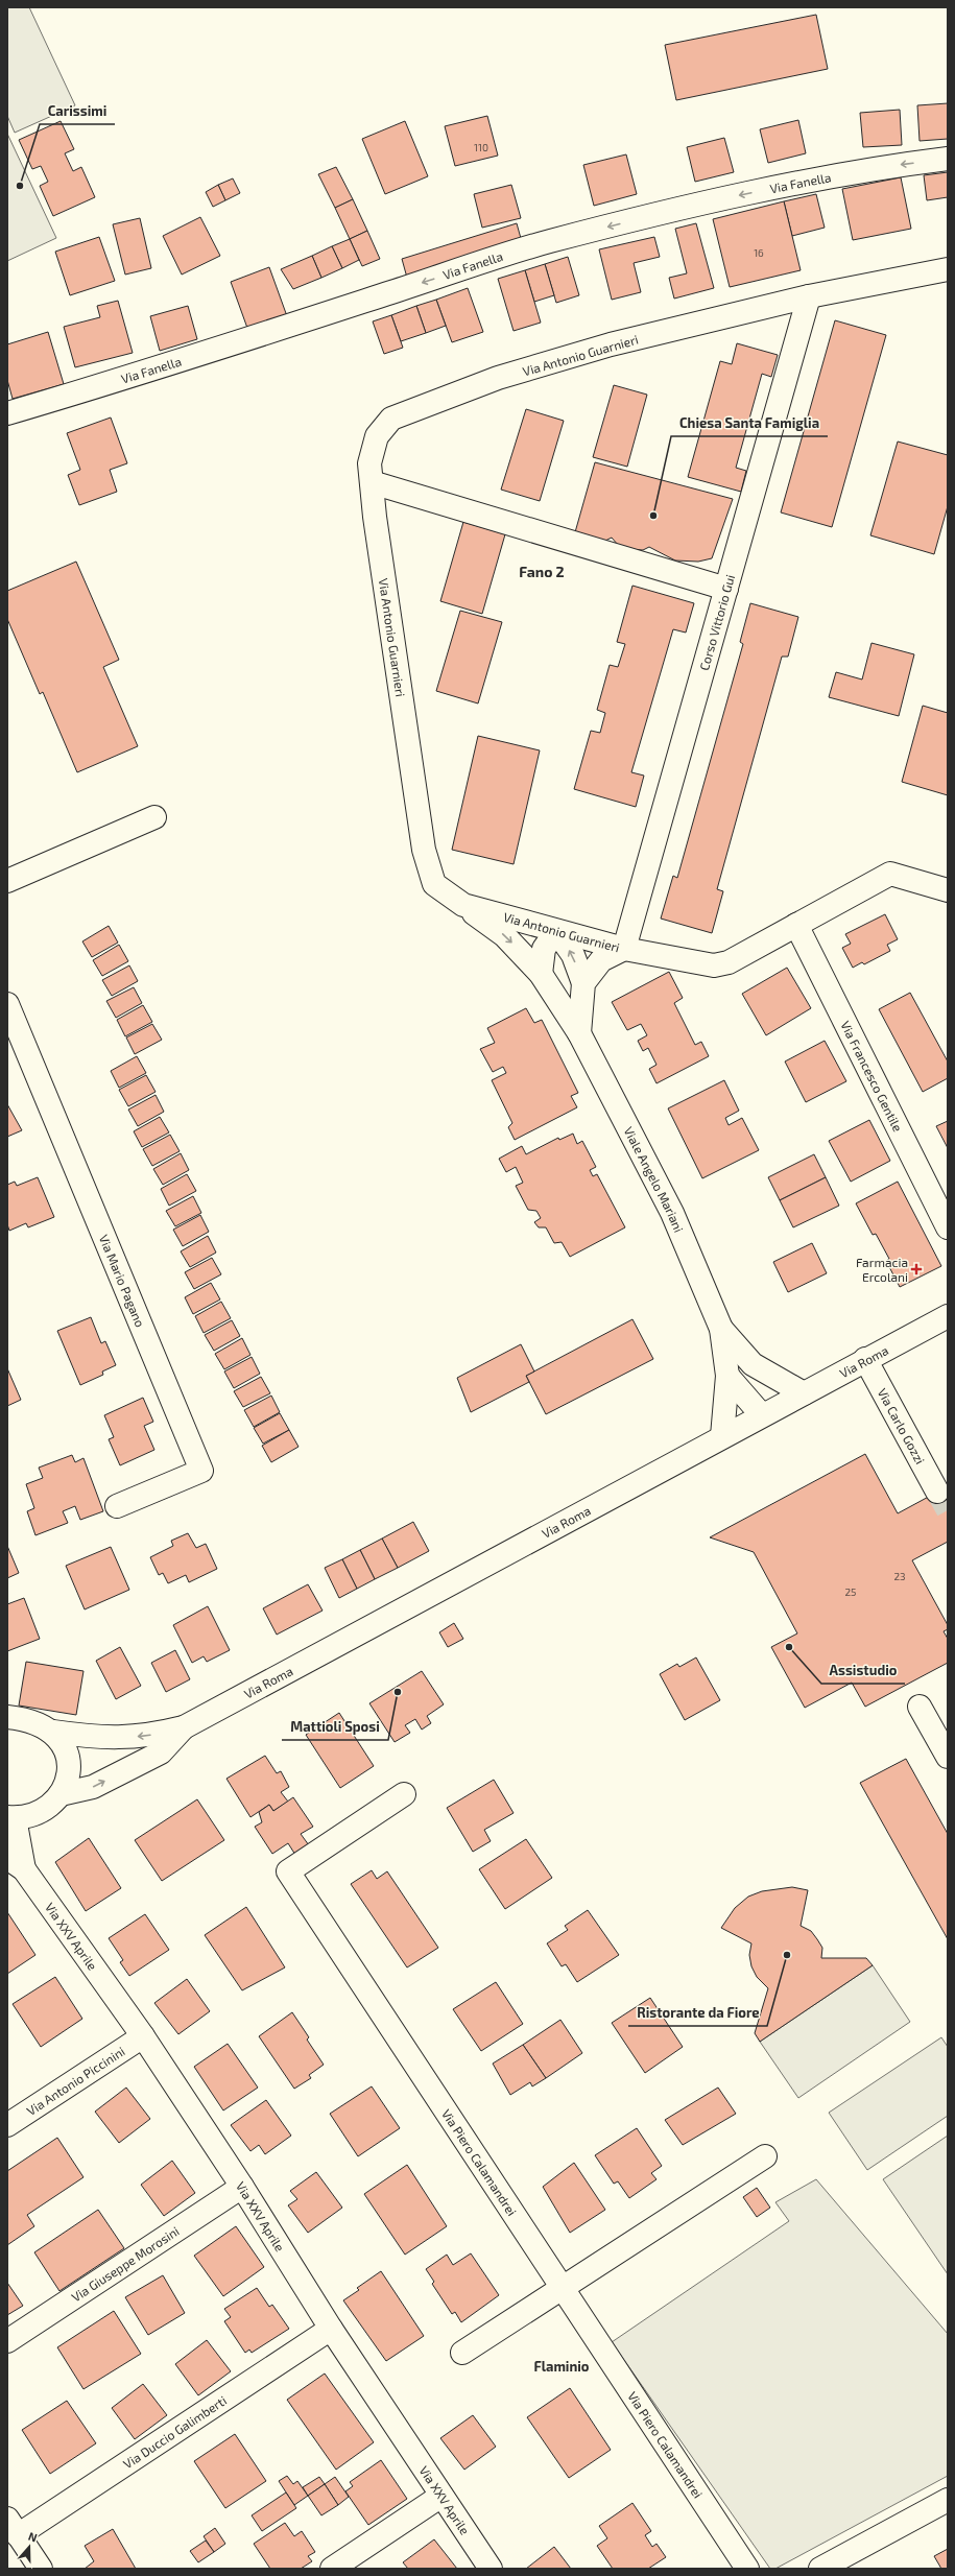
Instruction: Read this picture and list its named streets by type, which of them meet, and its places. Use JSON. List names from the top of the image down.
{
  "streets": {
    "street": [
      "Via Fanella",
      "Via Antonio Guarnieri",
      "Corso Vittorio Gui",
      "Via Francesco Gentile",
      "Viale Angelo Mariani",
      "Via Mario Pagano",
      "Via Roma",
      "Via Carlo Gozzi",
      "Via XXV Aprile",
      "Via Antonio Piccinini",
      "Via Piero Calamandrei",
      "Via Giuseppe Morosini",
      "Via Duccio Galimberti"
    ]
  },
  "crossings": [
    ["Via Antonio Guarnieri", "Corso Vittorio Gui"],
    ["Via Antonio Guarnieri", "Via Francesco Gentile"],
    ["Via Antonio Guarnieri", "Viale Angelo Mariani"],
    ["Viale Angelo Mariani", "Via Roma"],
    ["Via Roma", "Via Carlo Gozzi"],
    ["Via XXV Aprile", "Via Antonio Piccinini"],
    ["Via XXV Aprile", "Via Giuseppe Morosini"],
    ["Via XXV Aprile", "Via Duccio Galimberti"]
  ],
  "one_way": ["Via Fanella"],
  "districts": ["Fano 2", "Flaminio"],
  "places": {
    "other": [
      "Carissimi",
      "Chiesa Santa Famiglia",
      "Assistudio",
      "Mattioli Sposi",
      "Ristorante da Fiore"
    ],
    "health": ["Farmacia Ercolani"]
  },
  "house_numbers": [
    "110",
    "16",
    "23",
    "25"
  ],
  "north": "top"
}
